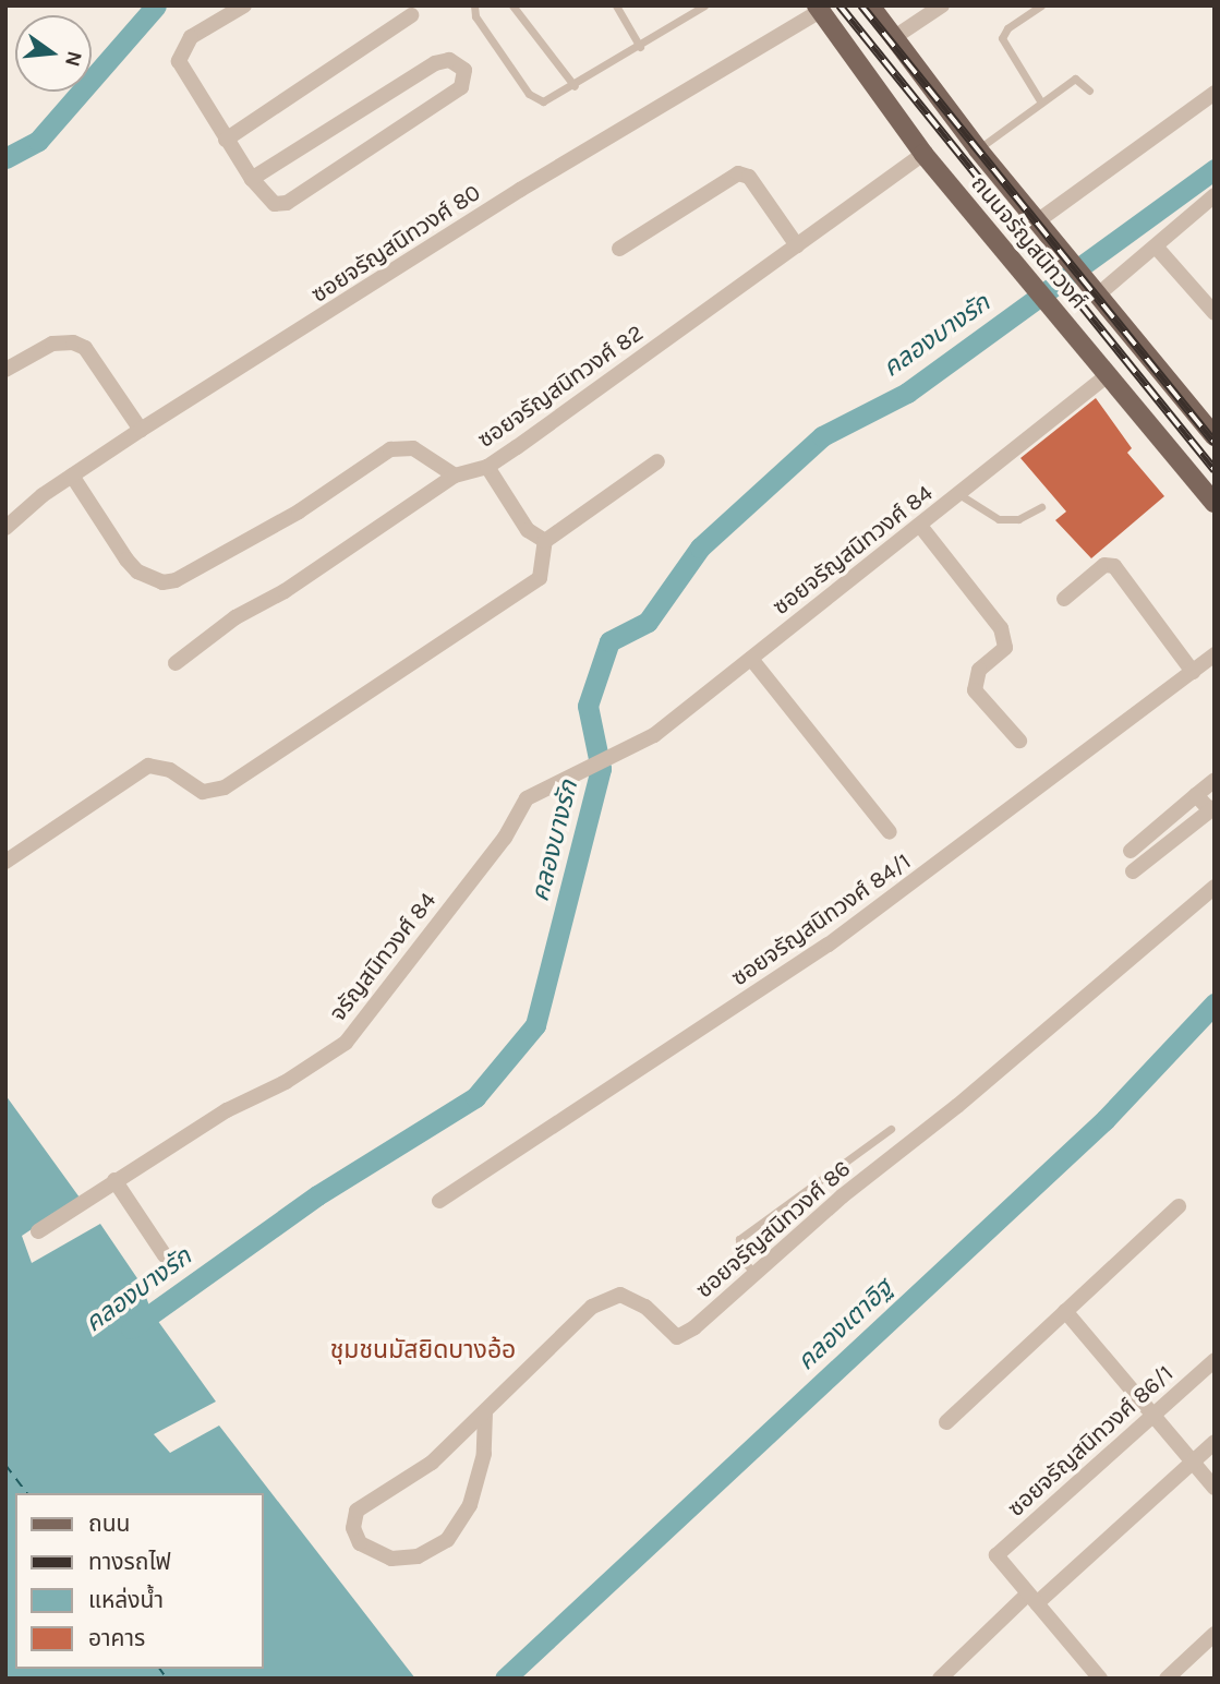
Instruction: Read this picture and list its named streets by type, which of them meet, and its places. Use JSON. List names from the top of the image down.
{
  "streets": {
    "main road": ["ถนนจรัญสนิทวงศ์"],
    "street": [
      "ซอยจรัญสนิทวงศ์ 80",
      "ซอยจรัญสนิทวงศ์ 82",
      "ซอยจรัญสนิทวงศ์ 84",
      "ซอยจรัญสนิทวงศ์ 84/1",
      "จรัญสนิทวงศ์ 84",
      "ซอยจรัญสนิทวงศ์ 86",
      "ซอยจรัญสนิทวงศ์ 86/1"
    ]
  },
  "crossings": [
    ["ถนนจรัญสนิทวงศ์", "ซอยจรัญสนิทวงศ์ 80"],
    ["ถนนจรัญสนิทวงศ์", "ซอยจรัญสนิทวงศ์ 82"],
    ["ถนนจรัญสนิทวงศ์", "ซอยจรัญสนิทวงศ์ 84"],
    ["ซอยจรัญสนิทวงศ์ 84", "จรัญสนิทวงศ์ 84"]
  ],
  "districts": ["ชุมชนมัสยิดบางอ้อ"],
  "water": ["คลองบางรัก", "คลองเตาอิฐ"],
  "legend": [
    "ถนน",
    "ทางรถไฟ",
    "แหล่งน้ำ",
    "อาคาร"
  ],
  "north": "right"
}
